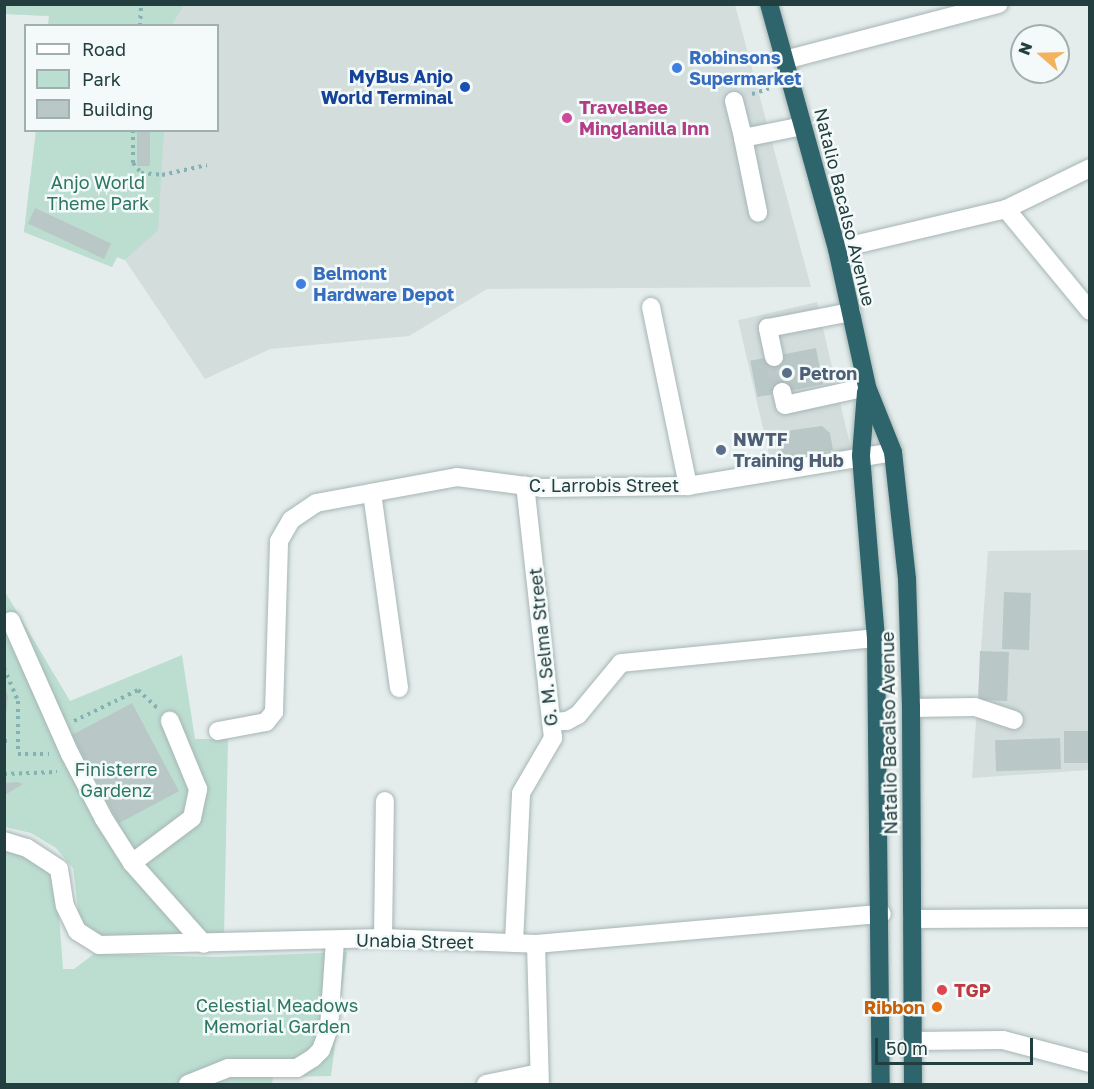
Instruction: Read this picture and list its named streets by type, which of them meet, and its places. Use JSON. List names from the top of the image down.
{
  "streets": {
    "highway": ["Natalio Bacalso Avenue"],
    "street": ["C. Larrobis Street", "G. M. Selma Street", "Unabia Street"]
  },
  "crossings": [
    ["Natalio Bacalso Avenue", "C. Larrobis Street"],
    ["Natalio Bacalso Avenue", "Unabia Street"],
    ["C. Larrobis Street", "G. M. Selma Street"],
    ["G. M. Selma Street", "Unabia Street"]
  ],
  "parks": ["Anjo World Theme Park", "Finisterre Gardenz", "Celestial Meadows Memorial Garden"],
  "places": [
    "Robinsons Supermarket",
    "MyBus Anjo World Terminal",
    "TravelBee Minglanilla Inn",
    "Belmont Hardware Depot",
    "Petron",
    "NWTF Training Hub",
    "TGP",
    "Ribbon"
  ],
  "legend": ["Road", "Park", "Building"],
  "scale_bar": "50 m",
  "north": "left"
}
